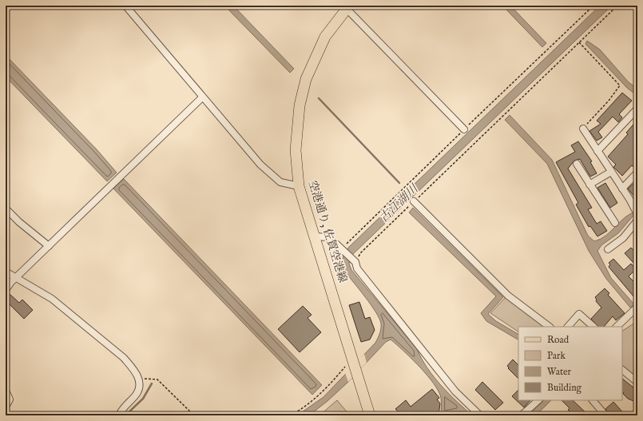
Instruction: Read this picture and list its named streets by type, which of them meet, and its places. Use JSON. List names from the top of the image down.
{
  "streets": {
    "main road": ["空港通り, 佐賀空港線"]
  },
  "water": ["古江湖川"],
  "legend": [
    "Road",
    "Park",
    "Water",
    "Building"
  ]
}
